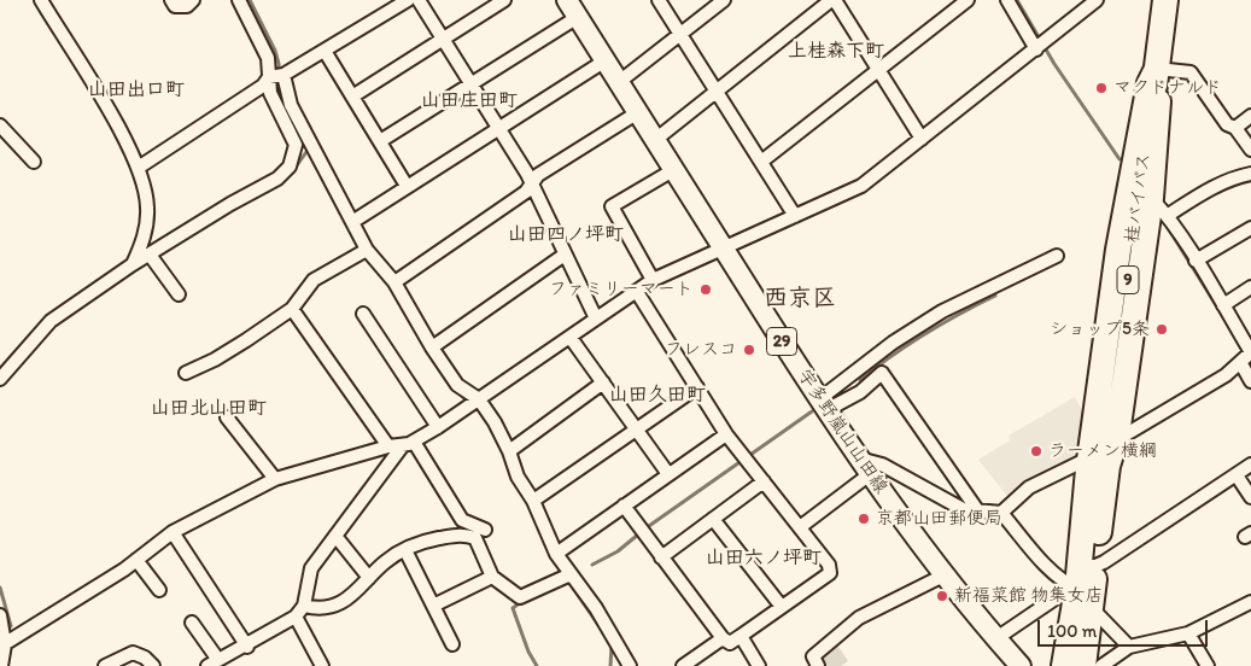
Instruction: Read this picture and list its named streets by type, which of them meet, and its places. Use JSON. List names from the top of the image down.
{
  "streets": {
    "main road": ["29", "宇多野嵐山山田線"]
  },
  "districts": [
    "上桂森下町",
    "山田出口町",
    "山田庄田町",
    "山田四ノ坪町",
    "西京区",
    "山田久田町",
    "山田北山田町",
    "山田六ノ坪町"
  ],
  "places": [
    "マクドナルド",
    "ファミリーマート",
    "ショップ5条",
    "フレスコ",
    "ラーメン横綱",
    "京都山田郵便局",
    "新福菜館 物集女店"
  ],
  "scale_bar": "100 m"
}
